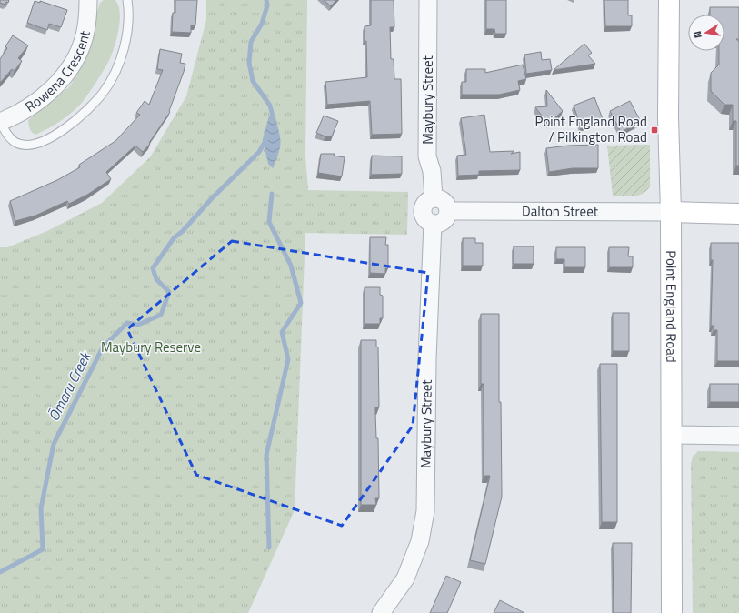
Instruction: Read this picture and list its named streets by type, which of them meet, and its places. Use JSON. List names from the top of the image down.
{
  "streets": {
    "street": [
      "Rowena Crescent",
      "Maybury Street",
      "Dalton Street",
      "Point England Road"
    ]
  },
  "crossings": [
    ["Maybury Street", "Dalton Street"],
    ["Dalton Street", "Point England Road"]
  ],
  "water": ["Ōmaru Creek"],
  "parks": ["Maybury Reserve"],
  "places": {
    "transit": ["Point England Road / Pilkington Road"]
  },
  "north": "left"
}
